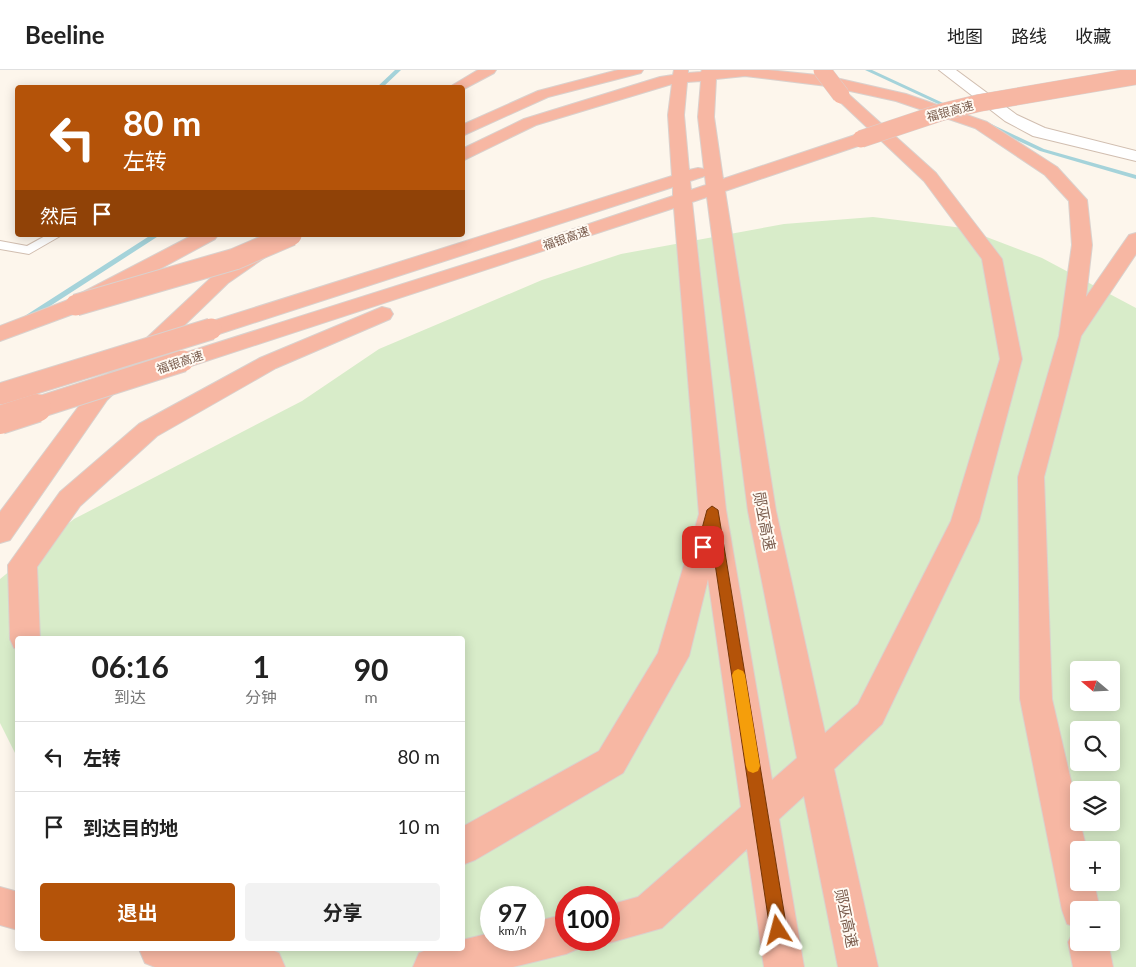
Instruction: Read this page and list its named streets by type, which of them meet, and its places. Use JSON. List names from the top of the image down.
{
  "streets": {
    "highway": ["福银高速", "郧巫高速"]
  },
  "north": "left",
  "page": {
    "header": "Beeline",
    "nav": ["地图", "路线", "收藏"],
    "turn": ["80 m", "左转"],
    "then": "然后",
    "eta": [
      "06:16",
      "到达",
      "1",
      "分钟",
      "90",
      "m"
    ],
    "map_buttons": ["+", "−"],
    "list": [
      {
        "name": "左转",
        "value": "80 m"
      },
      {
        "name": "到达目的地",
        "value": "10 m"
      }
    ],
    "buttons": ["退出", "分享"],
    "speed": "97 km/h",
    "limit": "100"
  }
}
